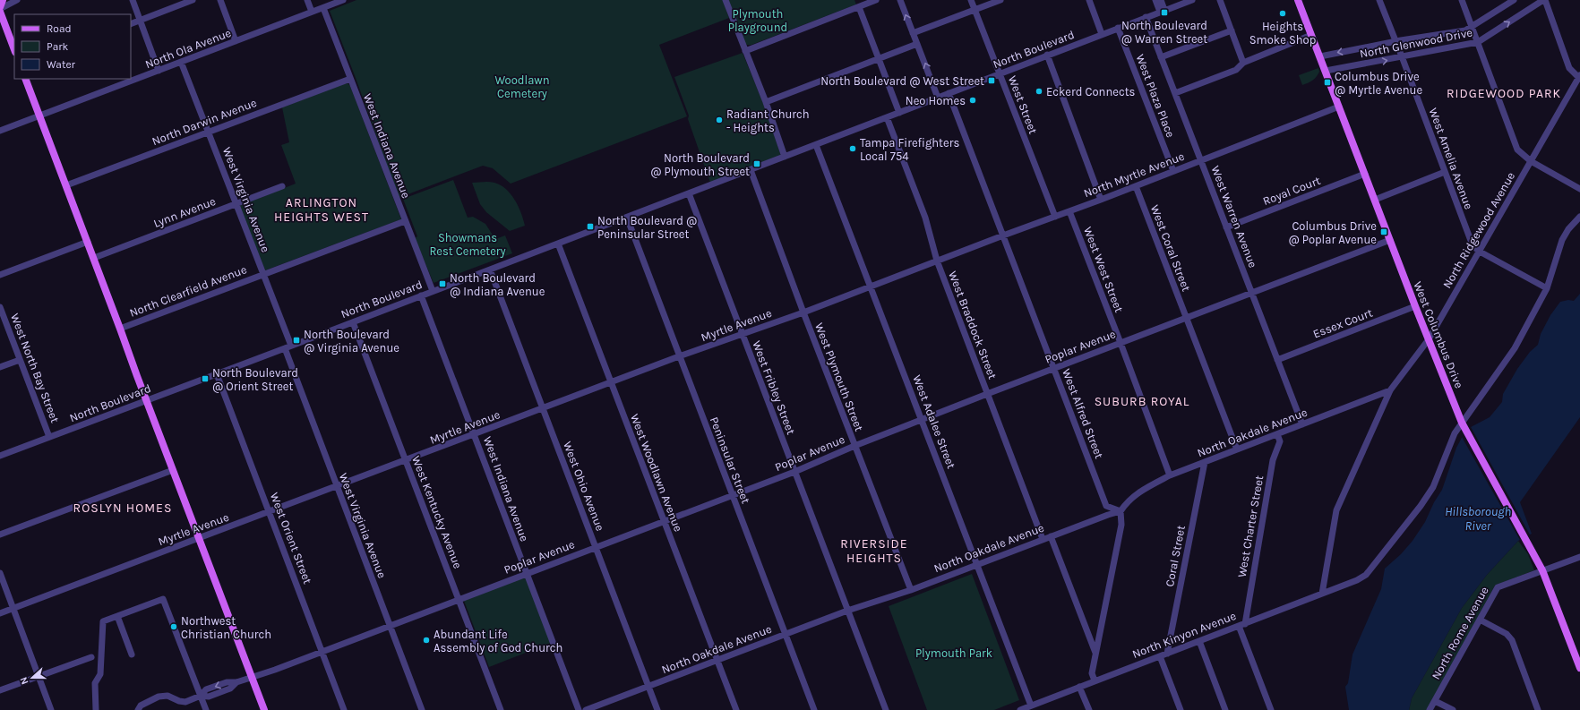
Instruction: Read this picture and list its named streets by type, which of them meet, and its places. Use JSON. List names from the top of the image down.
{
  "streets": {
    "main road": ["West Columbus Drive"],
    "street": [
      "North Glenwood Drive",
      "North Ola Avenue",
      "North Boulevard",
      "West Plaza Place",
      "West Street",
      "North Darwin Avenue",
      "West Indiana Avenue",
      "West Amelia Avenue",
      "North Myrtle Avenue",
      "Royal Court",
      "West Virginia Avenue",
      "Lynn Avenue",
      "West Warren Avenue",
      "North Ridgewood Avenue",
      "West Coral Street",
      "West West Street",
      "North Clearfield Avenue",
      "Essex Court",
      "Myrtle Avenue",
      "West Braddock Street",
      "Poplar Avenue",
      "West North Bay Street",
      "West Plymouth Street",
      "West Fribley Street",
      "West Alfred Street",
      "West Adalee Street",
      "North Oakdale Avenue",
      "Peninsular Street",
      "West Woodlawn Avenue",
      "West Ohio Avenue",
      "West Kentucky Avenue",
      "West Charter Street",
      "West Orient Street",
      "Coral Street",
      "North Rome Avenue",
      "North Kinyon Avenue"
    ]
  },
  "crossings": [
    ["North Glenwood Drive", "West Amelia Avenue"],
    ["North Glenwood Drive", "West Columbus Drive"],
    ["North Ola Avenue", "West Indiana Avenue"],
    ["North Ola Avenue", "West Virginia Avenue"],
    ["North Boulevard", "West Plaza Place"],
    ["North Boulevard", "West Street"],
    ["North Boulevard", "West Indiana Avenue"],
    ["North Boulevard", "West Virginia Avenue"],
    ["North Boulevard", "West Warren Avenue"],
    ["North Boulevard", "West Braddock Street"],
    ["North Boulevard", "West North Bay Street"],
    ["North Boulevard", "West Plymouth Street"],
    ["North Boulevard", "West Fribley Street"],
    ["North Boulevard", "West Alfred Street"],
    ["North Boulevard", "West Adalee Street"],
    ["North Boulevard", "Peninsular Street"],
    ["North Boulevard", "West Woodlawn Avenue"],
    ["North Boulevard", "West Ohio Avenue"],
    ["North Boulevard", "West Kentucky Avenue"],
    ["North Boulevard", "West Orient Street"],
    ["West Plaza Place", "North Myrtle Avenue"],
    ["West Street", "North Myrtle Avenue"],
    ["North Darwin Avenue", "West Indiana Avenue"],
    ["North Darwin Avenue", "West Virginia Avenue"],
    ["West Indiana Avenue", "North Clearfield Avenue"],
    ["West Indiana Avenue", "Myrtle Avenue"],
    ["West Indiana Avenue", "Poplar Avenue"],
    ["West Amelia Avenue", "North Ridgewood Avenue"],
    ["West Amelia Avenue", "North Kinyon Avenue"],
    ["North Myrtle Avenue", "West Warren Avenue"],
    ["North Myrtle Avenue", "West Coral Street"],
    ["North Myrtle Avenue", "West West Street"],
    ["North Myrtle Avenue", "Myrtle Avenue"],
    ["North Myrtle Avenue", "West Braddock Street"],
    ["North Myrtle Avenue", "West Columbus Drive"],
    ["North Myrtle Avenue", "West Alfred Street"],
    ["Royal Court", "West Warren Avenue"],
    ["Royal Court", "West Columbus Drive"],
    ["West Virginia Avenue", "Lynn Avenue"],
    ["West Virginia Avenue", "North Clearfield Avenue"],
    ["West Virginia Avenue", "Myrtle Avenue"],
    ["West Virginia Avenue", "Poplar Avenue"],
    ["West Warren Avenue", "Essex Court"],
    ["West Warren Avenue", "Poplar Avenue"],
    ["West Warren Avenue", "North Oakdale Avenue"],
    ["North Ridgewood Avenue", "West Columbus Drive"],
    ["North Ridgewood Avenue", "North Oakdale Avenue"],
    ["North Ridgewood Avenue", "North Kinyon Avenue"],
    ["West Coral Street", "Poplar Avenue"],
    ["West West Street", "Poplar Avenue"],
    ["West West Street", "North Oakdale Avenue"],
    ["Essex Court", "West Columbus Drive"],
    ["Myrtle Avenue", "West Braddock Street"],
    ["Myrtle Avenue", "West Plymouth Street"],
    ["Myrtle Avenue", "West Fribley Street"],
    ["Myrtle Avenue", "West Adalee Street"],
    ["Myrtle Avenue", "Peninsular Street"],
    ["Myrtle Avenue", "West Woodlawn Avenue"],
    ["Myrtle Avenue", "West Ohio Avenue"],
    ["Myrtle Avenue", "West Kentucky Avenue"],
    ["Myrtle Avenue", "West Orient Street"],
    ["West Braddock Street", "Poplar Avenue"],
    ["West Braddock Street", "North Oakdale Avenue"],
    ["West Columbus Drive", "Poplar Avenue"],
    ["West Columbus Drive", "North Rome Avenue"],
    ["West Columbus Drive", "North Kinyon Avenue"],
    ["Poplar Avenue", "West Plymouth Street"],
    ["Poplar Avenue", "West Fribley Street"],
    ["Poplar Avenue", "West Alfred Street"],
    ["Poplar Avenue", "West Adalee Street"],
    ["Poplar Avenue", "Peninsular Street"],
    ["Poplar Avenue", "West Woodlawn Avenue"],
    ["Poplar Avenue", "West Ohio Avenue"],
    ["Poplar Avenue", "West Kentucky Avenue"],
    ["Poplar Avenue", "West Orient Street"],
    ["West Plymouth Street", "North Oakdale Avenue"],
    ["West Fribley Street", "North Oakdale Avenue"],
    ["West Alfred Street", "North Oakdale Avenue"],
    ["West Adalee Street", "North Oakdale Avenue"],
    ["West Adalee Street", "North Kinyon Avenue"],
    ["North Oakdale Avenue", "Peninsular Street"],
    ["North Oakdale Avenue", "West Woodlawn Avenue"],
    ["North Oakdale Avenue", "West Ohio Avenue"],
    ["North Oakdale Avenue", "West Charter Street"],
    ["North Oakdale Avenue", "Coral Street"],
    ["West Charter Street", "North Kinyon Avenue"],
    ["Coral Street", "North Kinyon Avenue"]
  ],
  "districts": [
    "RIDGEWOOD PARK",
    "ARLINGTON HEIGHTS WEST",
    "SUBURB ROYAL",
    "ROSLYN HOMES",
    "RIVERSIDE HEIGHTS"
  ],
  "water": ["Hillsborough River"],
  "parks": [
    "Plymouth Playground",
    "Woodlawn Cemetery",
    "Showmans Rest Cemetery",
    "Plymouth Park"
  ],
  "places": {
    "transit": [
      "North Boulevard @ Warren Street",
      "North Boulevard @ West Street",
      "Columbus Drive @ Myrtle Avenue",
      "North Boulevard @ Plymouth Street",
      "North Boulevard @ Peninsular Street",
      "Columbus Drive @ Poplar Avenue",
      "North Boulevard @ Indiana Avenue",
      "North Boulevard @ Virginia Avenue",
      "North Boulevard @ Orient Street"
    ],
    "other": [
      "Heights Smoke Shop",
      "Eckerd Connects",
      "Neo Homes",
      "Radiant Church - Heights",
      "Tampa Firefighters Local 754",
      "Northwest Christian Church",
      "Abundant Life Assembly of God Church"
    ]
  },
  "legend": ["Road", "Park", "Water"],
  "north": "left"
}
